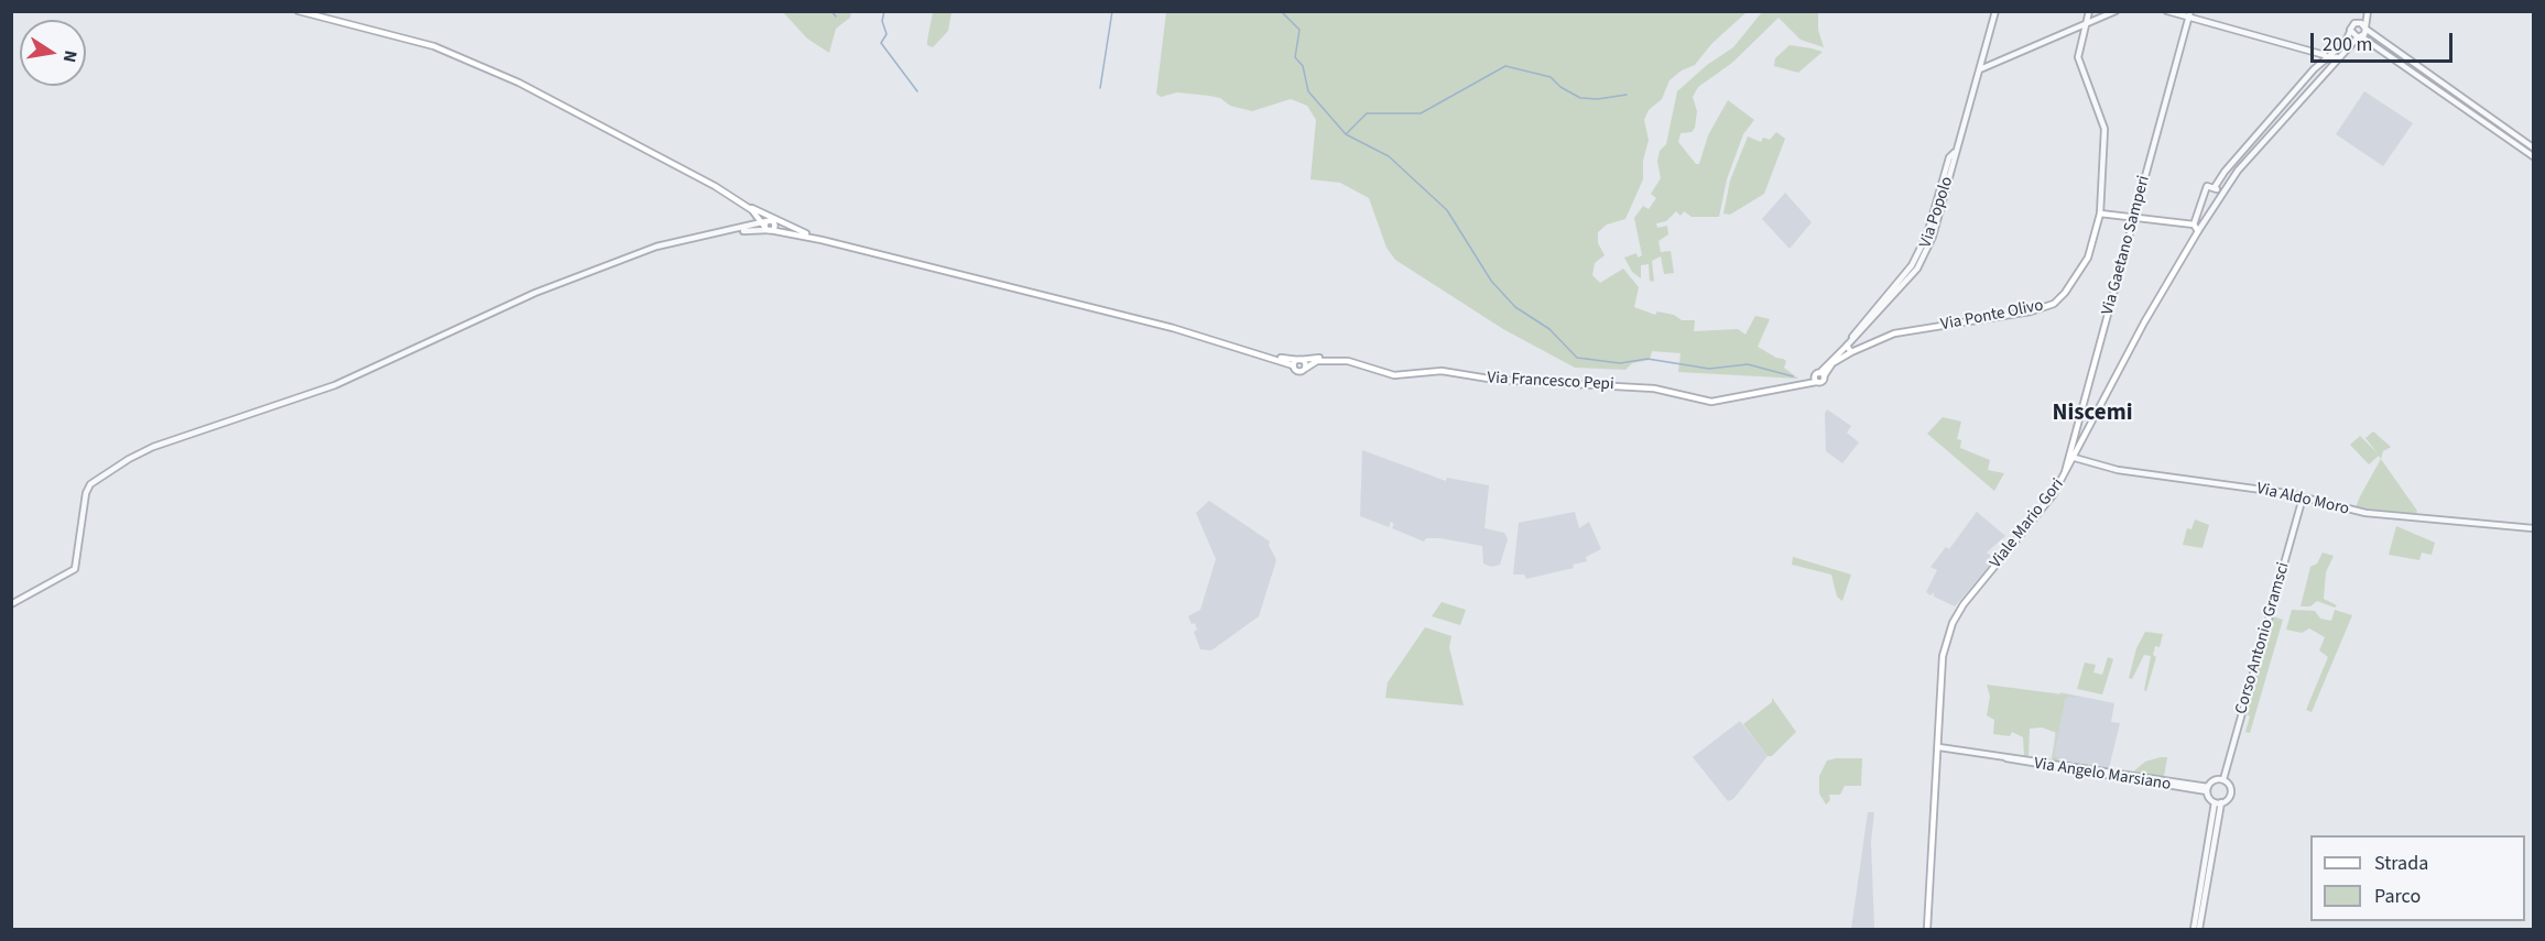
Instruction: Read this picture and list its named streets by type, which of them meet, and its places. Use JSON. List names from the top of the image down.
{
  "streets": {
    "main road": [
      "Via Gaetano Samperi",
      "Via Ponte Olivo",
      "Via Francesco Pepi",
      "Viale Mario Gori"
    ],
    "street": [
      "Via Popolo",
      "Via Aldo Moro",
      "Corso Antonio Gramsci",
      "Via Angelo Marsiano"
    ]
  },
  "crossings": [
    ["Via Gaetano Samperi", "Viale Mario Gori"],
    ["Via Ponte Olivo", "Via Francesco Pepi"],
    ["Via Aldo Moro", "Viale Mario Gori"],
    ["Via Aldo Moro", "Corso Antonio Gramsci"],
    ["Viale Mario Gori", "Via Angelo Marsiano"],
    ["Corso Antonio Gramsci", "Via Angelo Marsiano"]
  ],
  "districts": ["Niscemi"],
  "legend": ["Strada", "Parco"],
  "scale_bar": "200 m",
  "north": "right"
}
